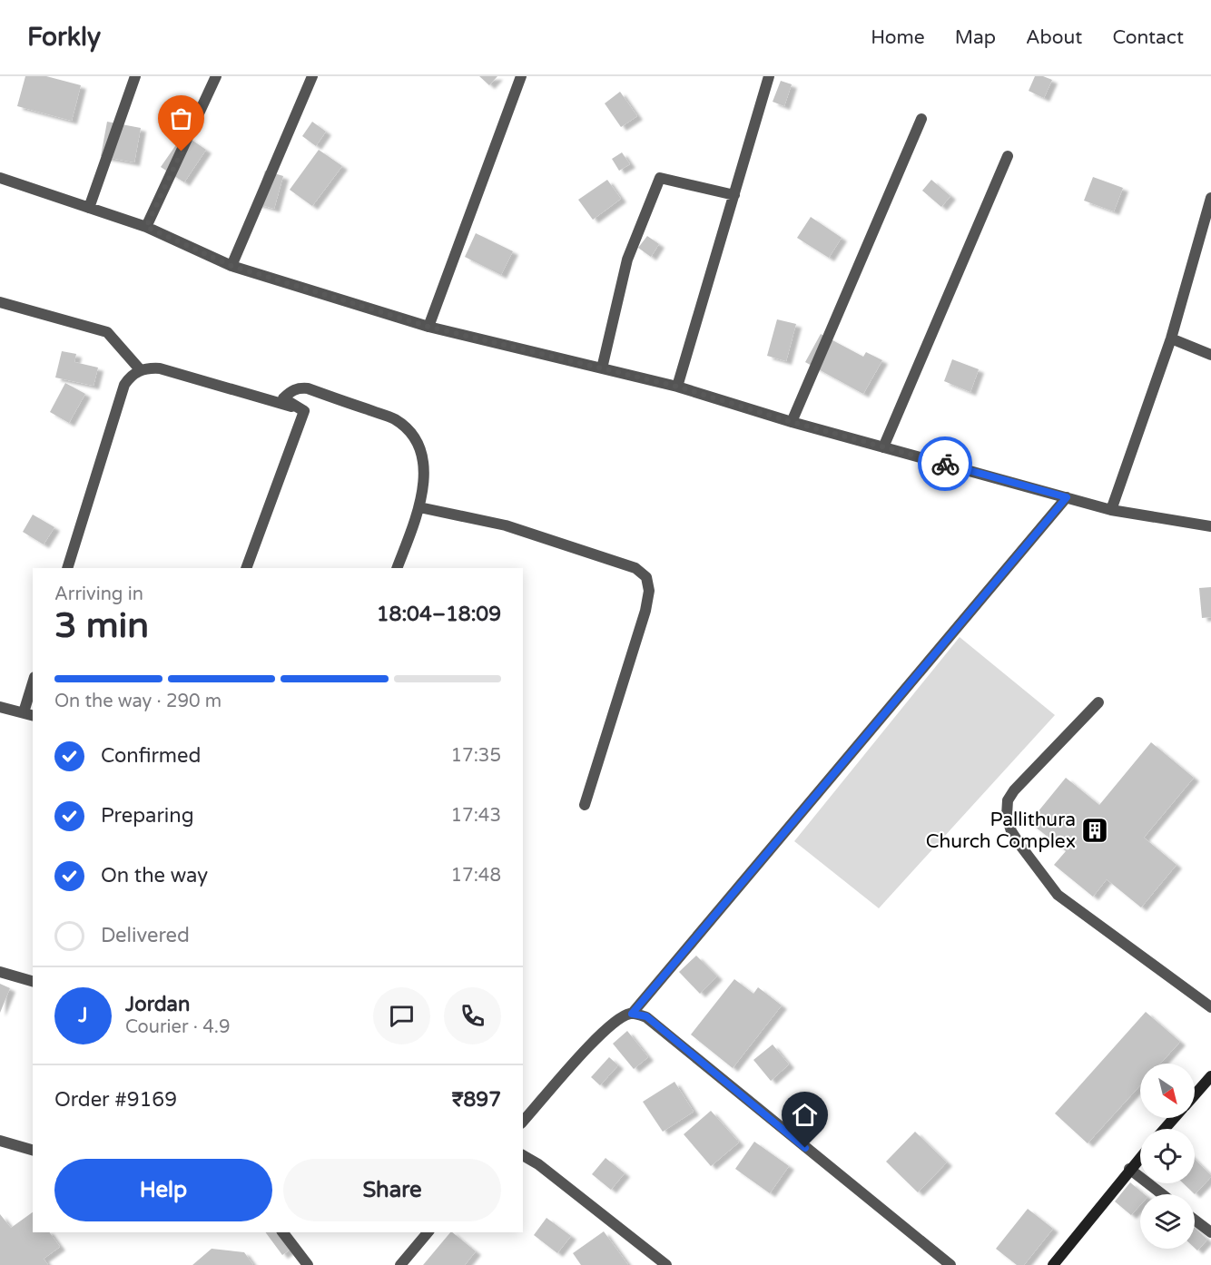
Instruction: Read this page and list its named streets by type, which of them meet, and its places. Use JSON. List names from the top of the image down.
{
  "places": {
    "building": ["Pallithura Church Complex"]
  },
  "north": "bottom right",
  "page": {
    "header": "Forkly",
    "nav": [
      "Home",
      "Map",
      "About",
      "Contact"
    ],
    "heading": ["3 min", "Arriving in", "18:04–18:09"],
    "panel": [
      "Jordan",
      "Courier · 4.9",
      "Order #9169",
      "₹897"
    ],
    "bar": "On the way · 290 m",
    "list": [
      ["Confirmed", "17:35"],
      ["Preparing", "17:43"],
      ["On the way", "17:48"],
      "Delivered"
    ],
    "round": "J",
    "buttons": ["Help", "Share"]
  }
}
